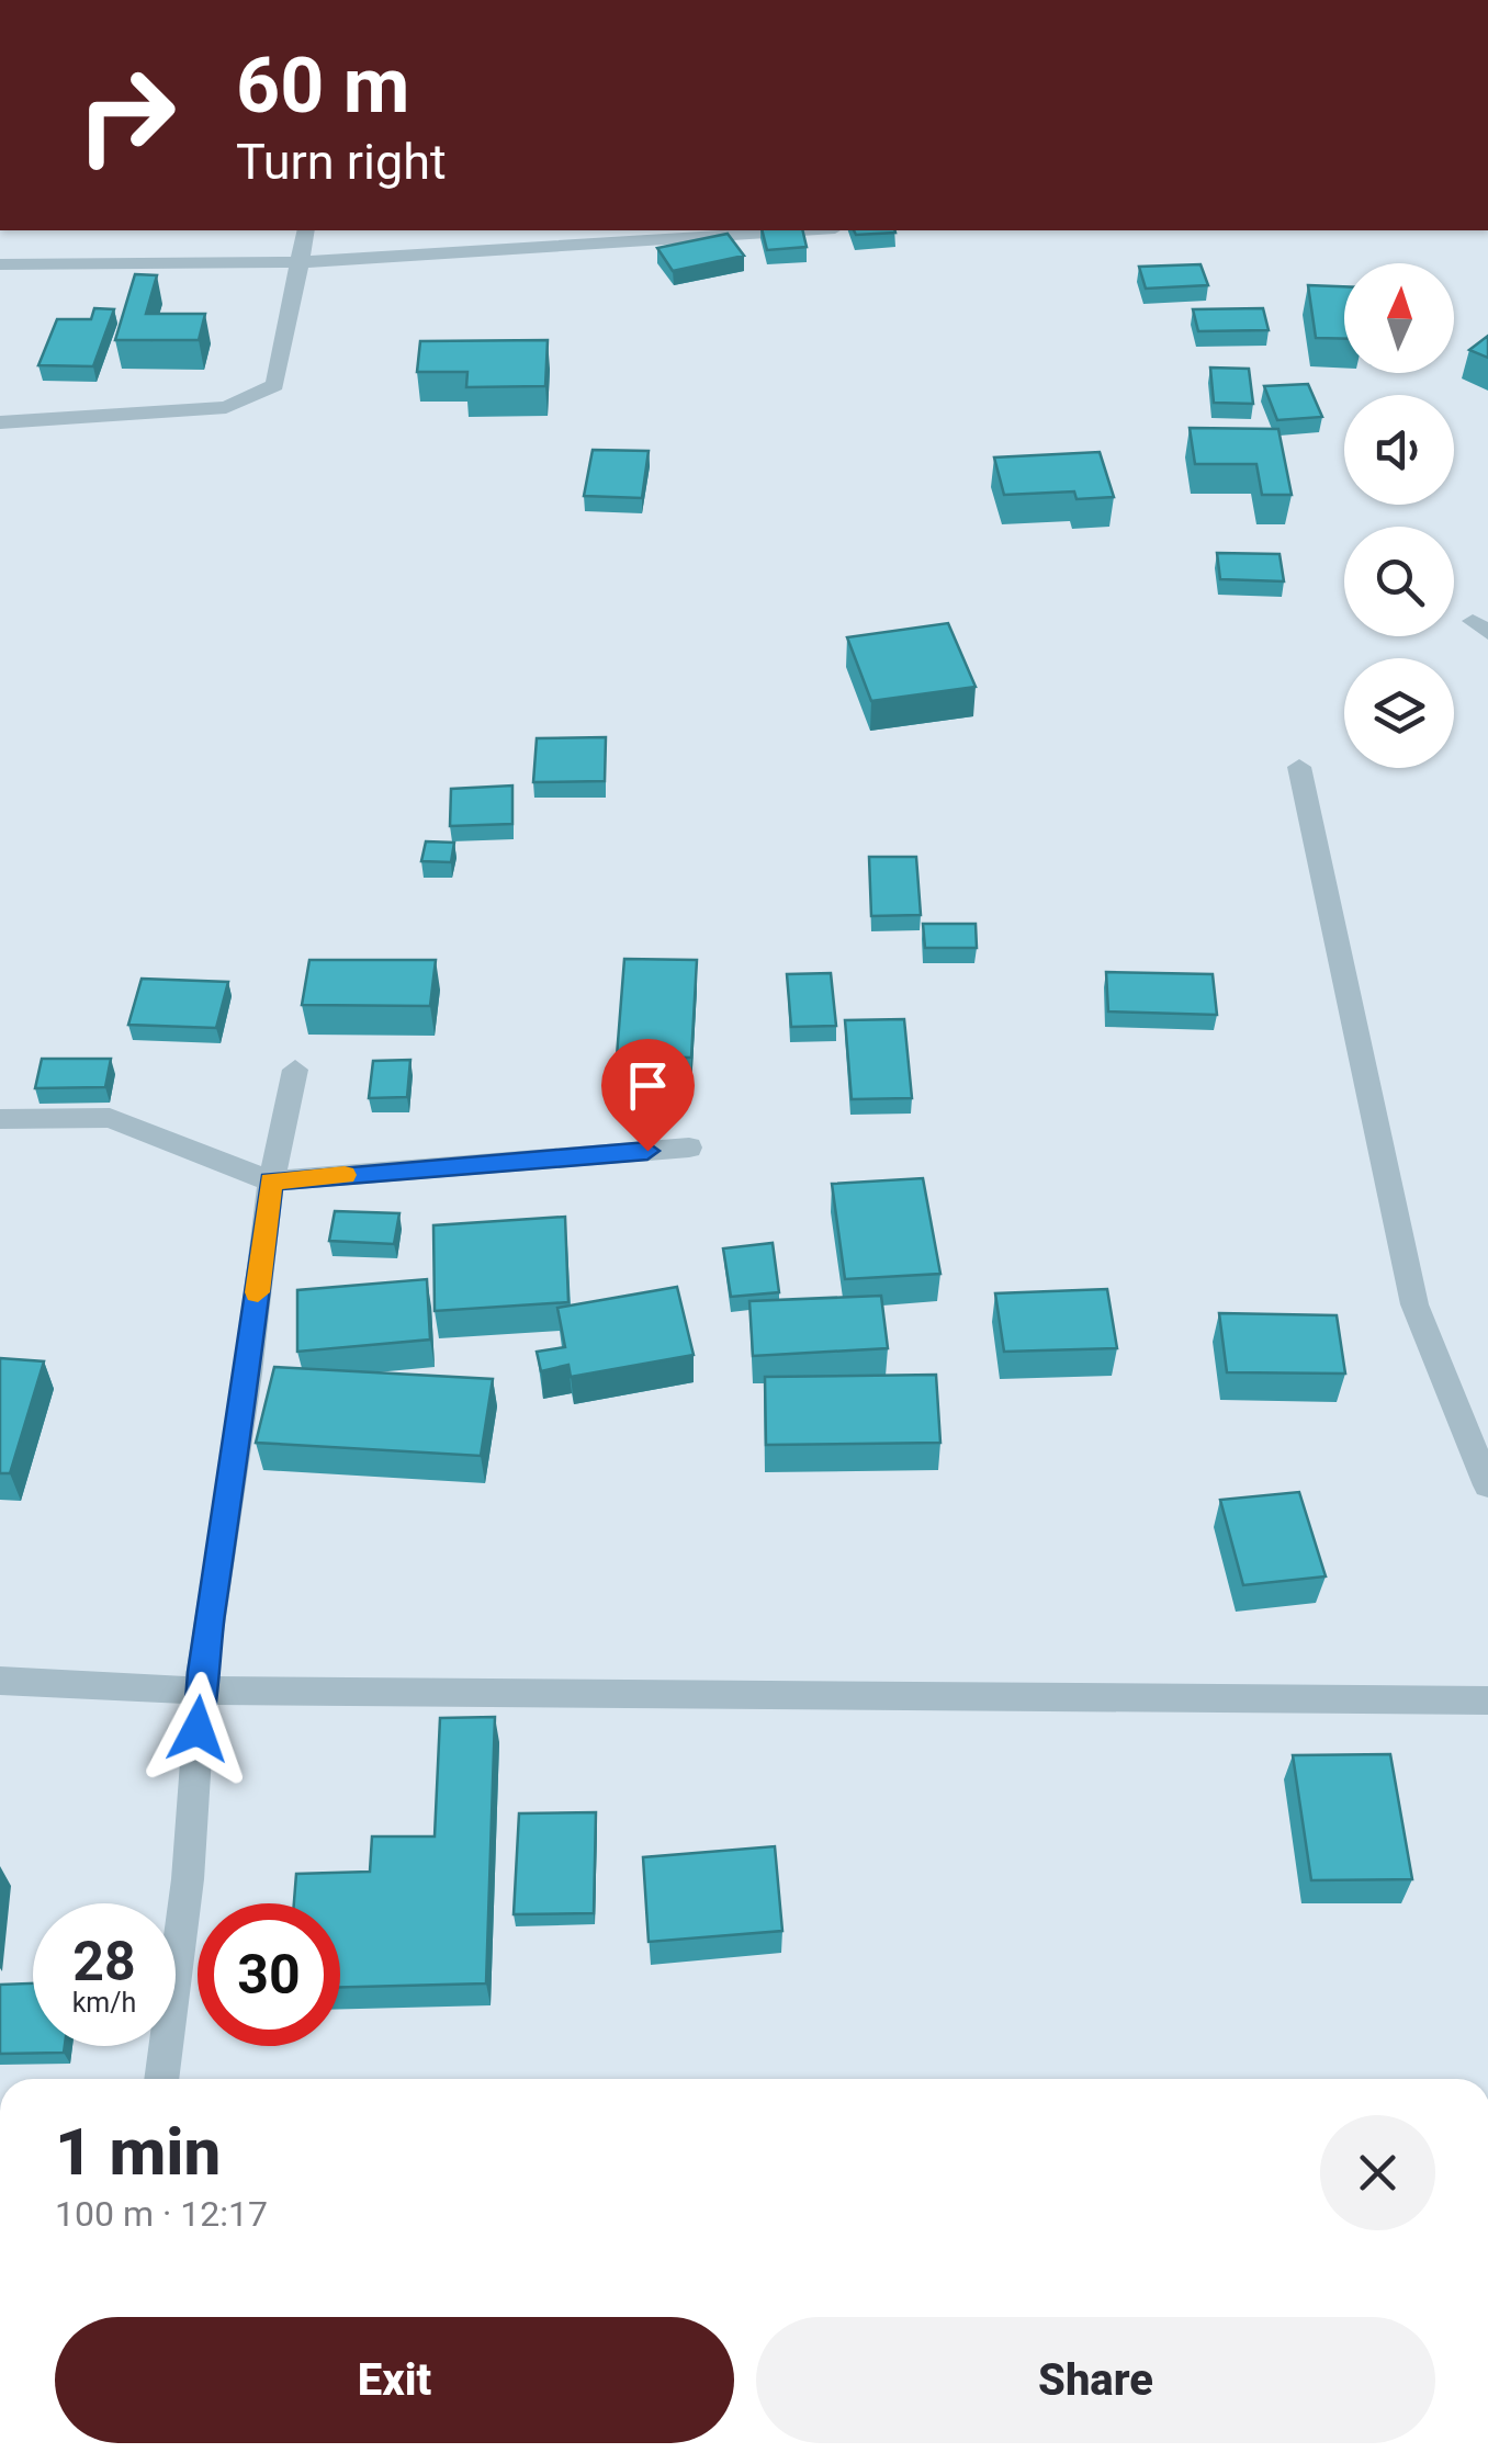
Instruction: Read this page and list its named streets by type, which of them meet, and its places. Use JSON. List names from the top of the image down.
{
  "north": "top",
  "page": {
    "turn": ["60 m", "Turn right"],
    "speed": "28 km/h",
    "limit": "30",
    "heading": ["1 min", "100 m · 12:17"],
    "buttons": ["Exit", "Share"]
  }
}
